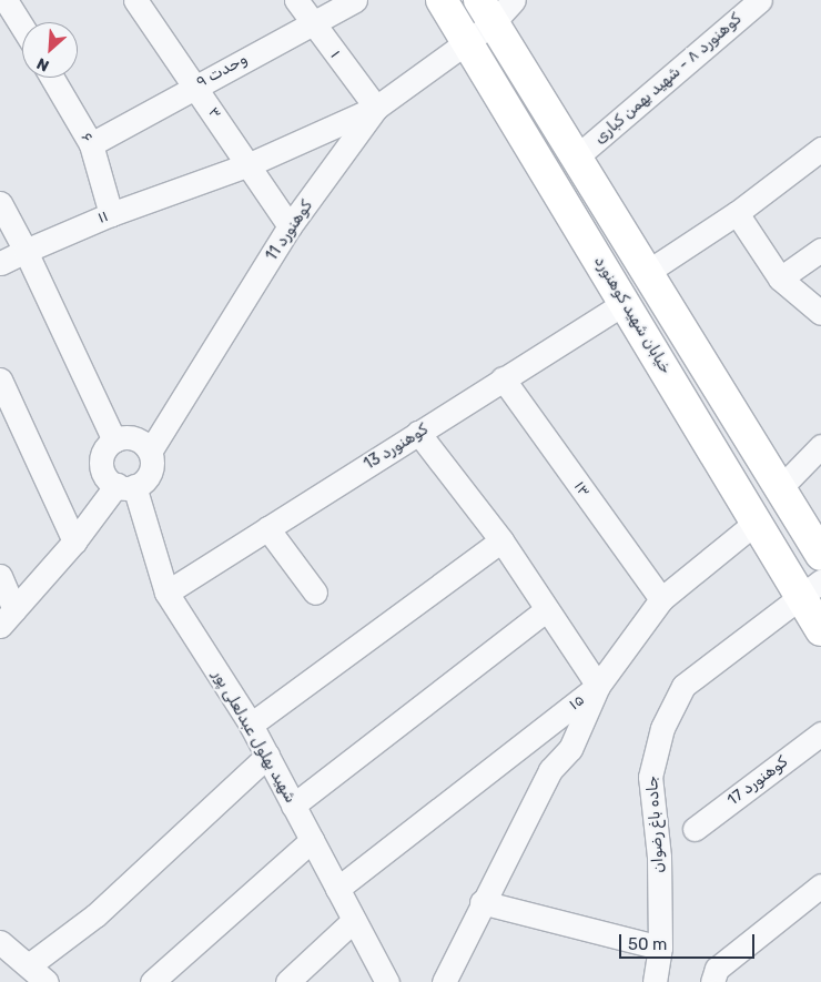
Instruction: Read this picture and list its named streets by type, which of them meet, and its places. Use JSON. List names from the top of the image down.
{
  "streets": {
    "main road": ["خیابان شهید کوهنورد"],
    "street": [
      "۱",
      "۹ وحدت",
      "کوهنورد ۸ - شهید بهمن کباری",
      "۳",
      "۶",
      "۱۱",
      "کوهنورد 11",
      "کوهنورد 13",
      "۱۳",
      "۱۵",
      "شهید بهلول عبدلعلی پور",
      "کوهنورد 17",
      "جاده باغ رضوان"
    ]
  },
  "crossings": [
    ["۱", "۹ وحدت"],
    ["۱", "۱۱"],
    ["۱", "کوهنورد 11"],
    ["۹ وحدت", "۳"],
    ["۹ وحدت", "۶"],
    ["۳", "۱۱"],
    ["۳", "کوهنورد 11"],
    ["۶", "۱۱"],
    ["۱۱", "کوهنورد 11"],
    ["کوهنورد 11", "خیابان شهید کوهنورد"],
    ["کوهنورد 11", "شهید بهلول عبدلعلی پور"],
    ["خیابان شهید کوهنورد", "کوهنورد 13"],
    ["خیابان شهید کوهنورد", "جاده باغ رضوان"],
    ["کوهنورد 13", "۱۳"],
    ["کوهنورد 13", "۱۵"],
    ["کوهنورد 13", "شهید بهلول عبدلعلی پور"],
    ["۱۵", "شهید بهلول عبدلعلی پور"]
  ],
  "scale_bar": "50 m",
  "north": "bottom left"
}
